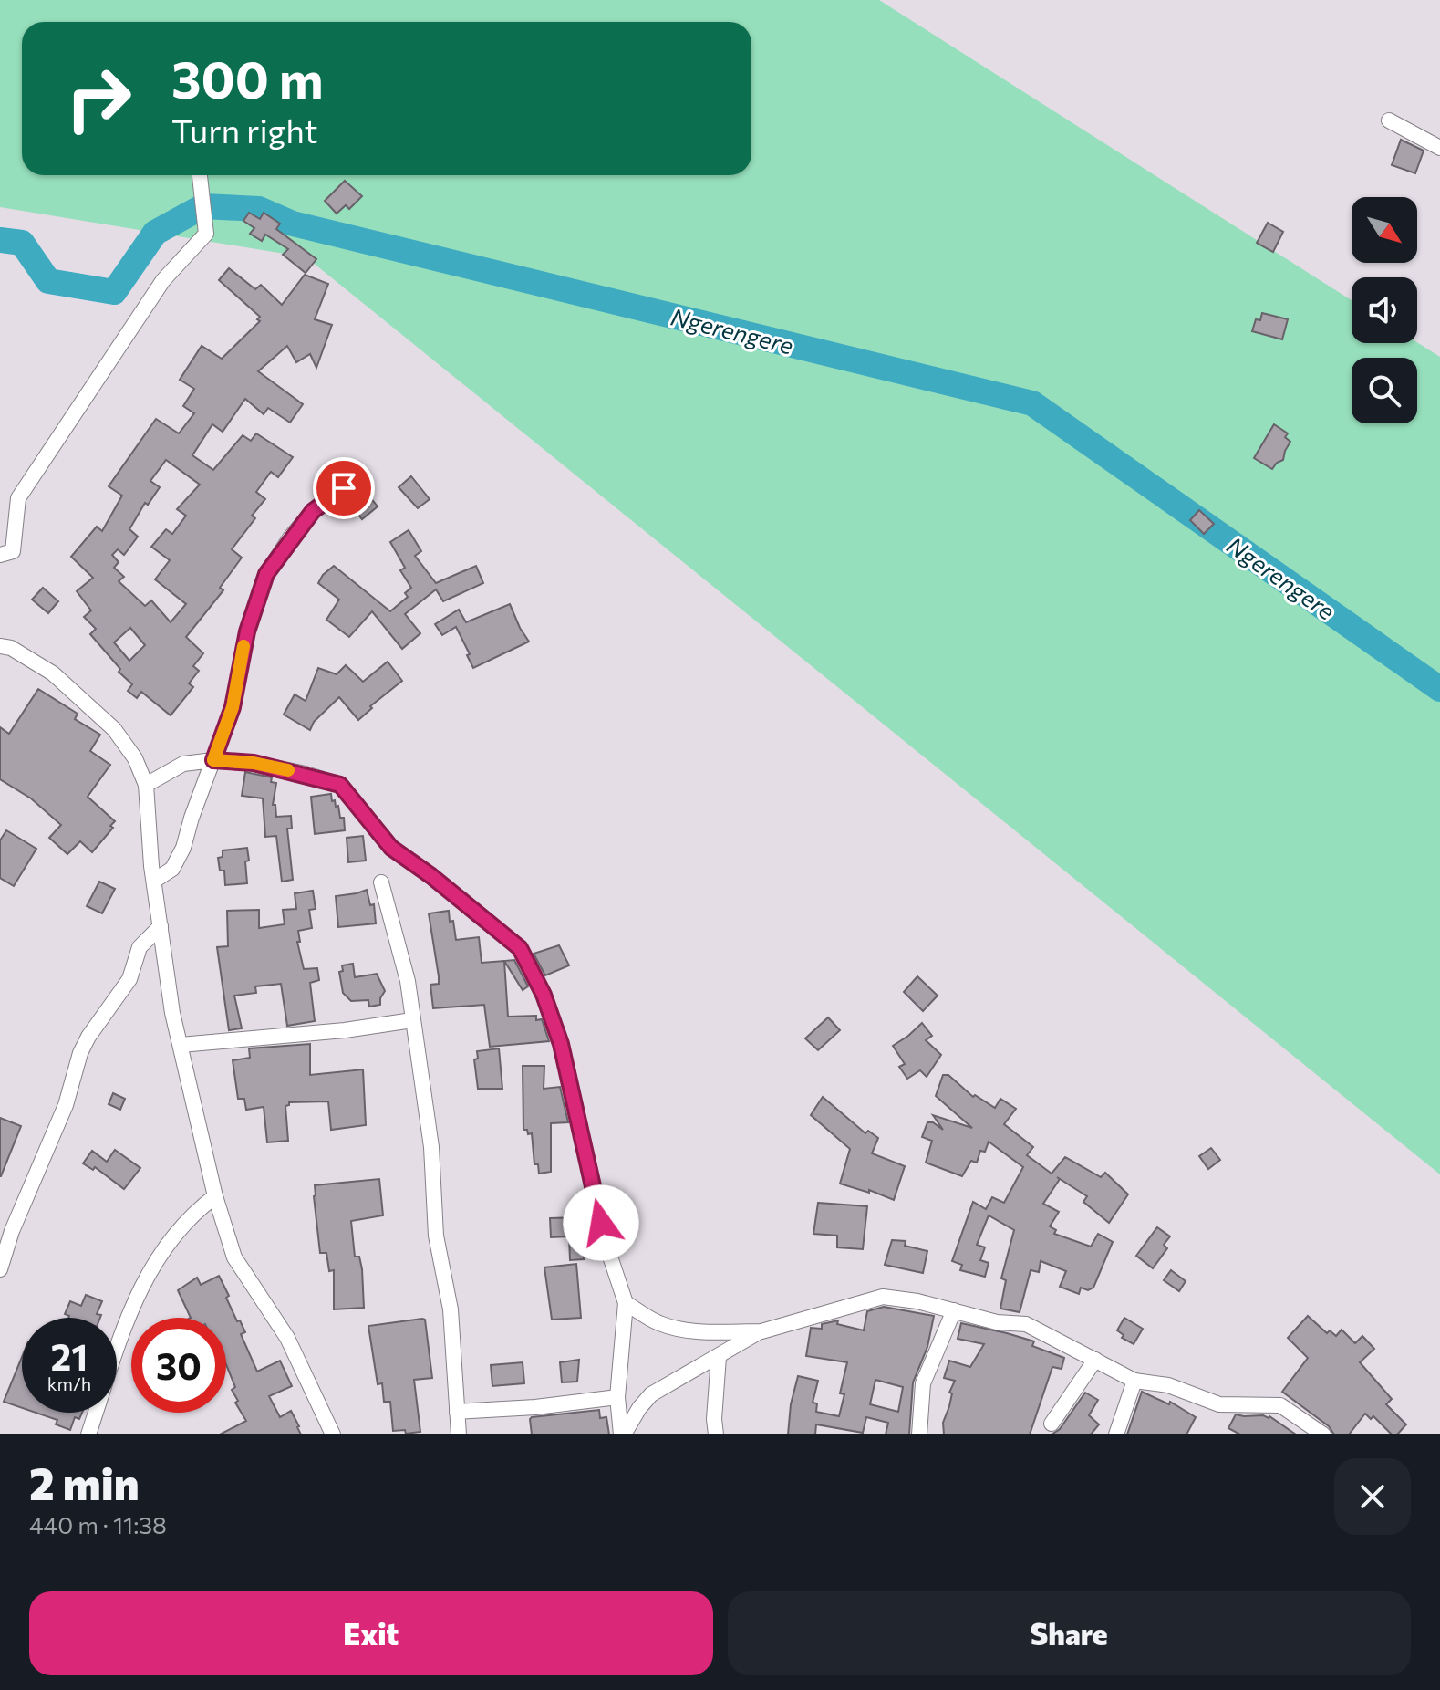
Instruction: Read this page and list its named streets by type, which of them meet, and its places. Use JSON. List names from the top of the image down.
{
  "water": ["Ngerengere"],
  "north": "bottom right",
  "page": {
    "turn": ["300 m", "Turn right"],
    "speed": "21 km/h",
    "limit": "30",
    "heading": ["2 min", "440 m · 11:38"],
    "buttons": ["Exit", "Share"]
  }
}
